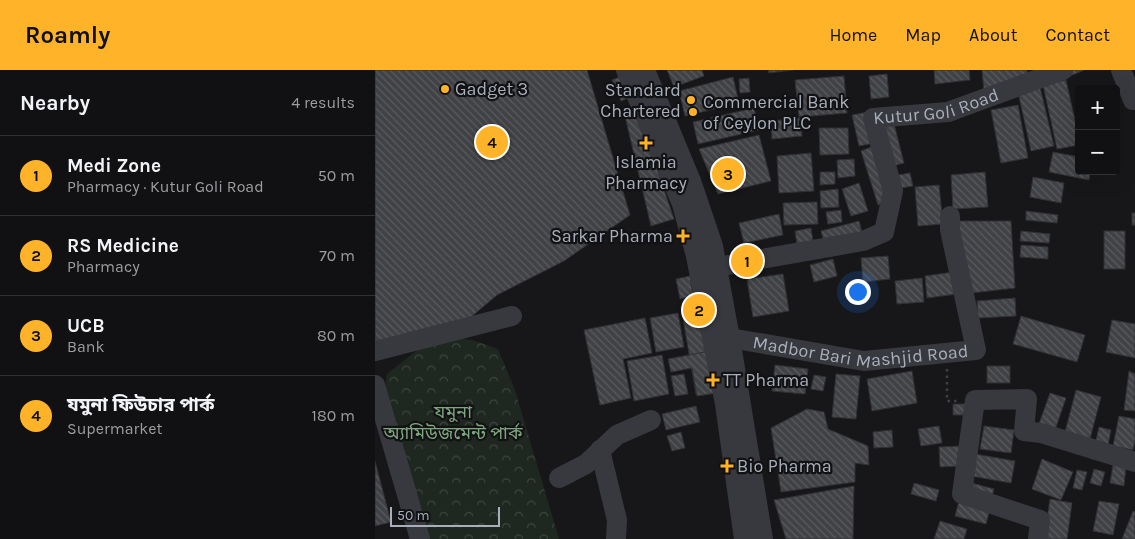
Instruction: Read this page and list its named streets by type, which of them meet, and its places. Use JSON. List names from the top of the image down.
{
  "streets": {
    "street": ["Kutur Goli Road", "Madbor Bari Mashjid Road"]
  },
  "parks": ["যমুনা অ্যামিউজমেন্ট পার্ক"],
  "places": {
    "other": ["Gadget 3", "Standard Chartered", "Commercial Bank of Ceylon PLC"],
    "health": [
      "Islamia Pharmacy",
      "Sarkar Pharma",
      "TT Pharma",
      "Bio Pharma"
    ]
  },
  "scale_bar": "50 m",
  "page": {
    "header": "Roamly",
    "nav": [
      "Home",
      "Map",
      "About",
      "Contact"
    ],
    "heading": ["Nearby", "4 results"],
    "map_buttons": ["+", "−"],
    "pins": [
      "4",
      "3",
      "1",
      "2"
    ],
    "list": [
      {
        "mark": "1",
        "name": "Medi Zone",
        "note": "Pharmacy · Kutur Goli Road",
        "value": "50 m"
      },
      {
        "mark": "2",
        "name": "RS Medicine",
        "note": "Pharmacy",
        "value": "70 m"
      },
      {
        "mark": "3",
        "name": "UCB",
        "note": "Bank",
        "value": "80 m"
      },
      {
        "mark": "4",
        "name": "যমুনা ফিউচার পার্ক",
        "note": "Supermarket",
        "value": "180 m"
      }
    ],
    "scale": "50 m"
  }
}
